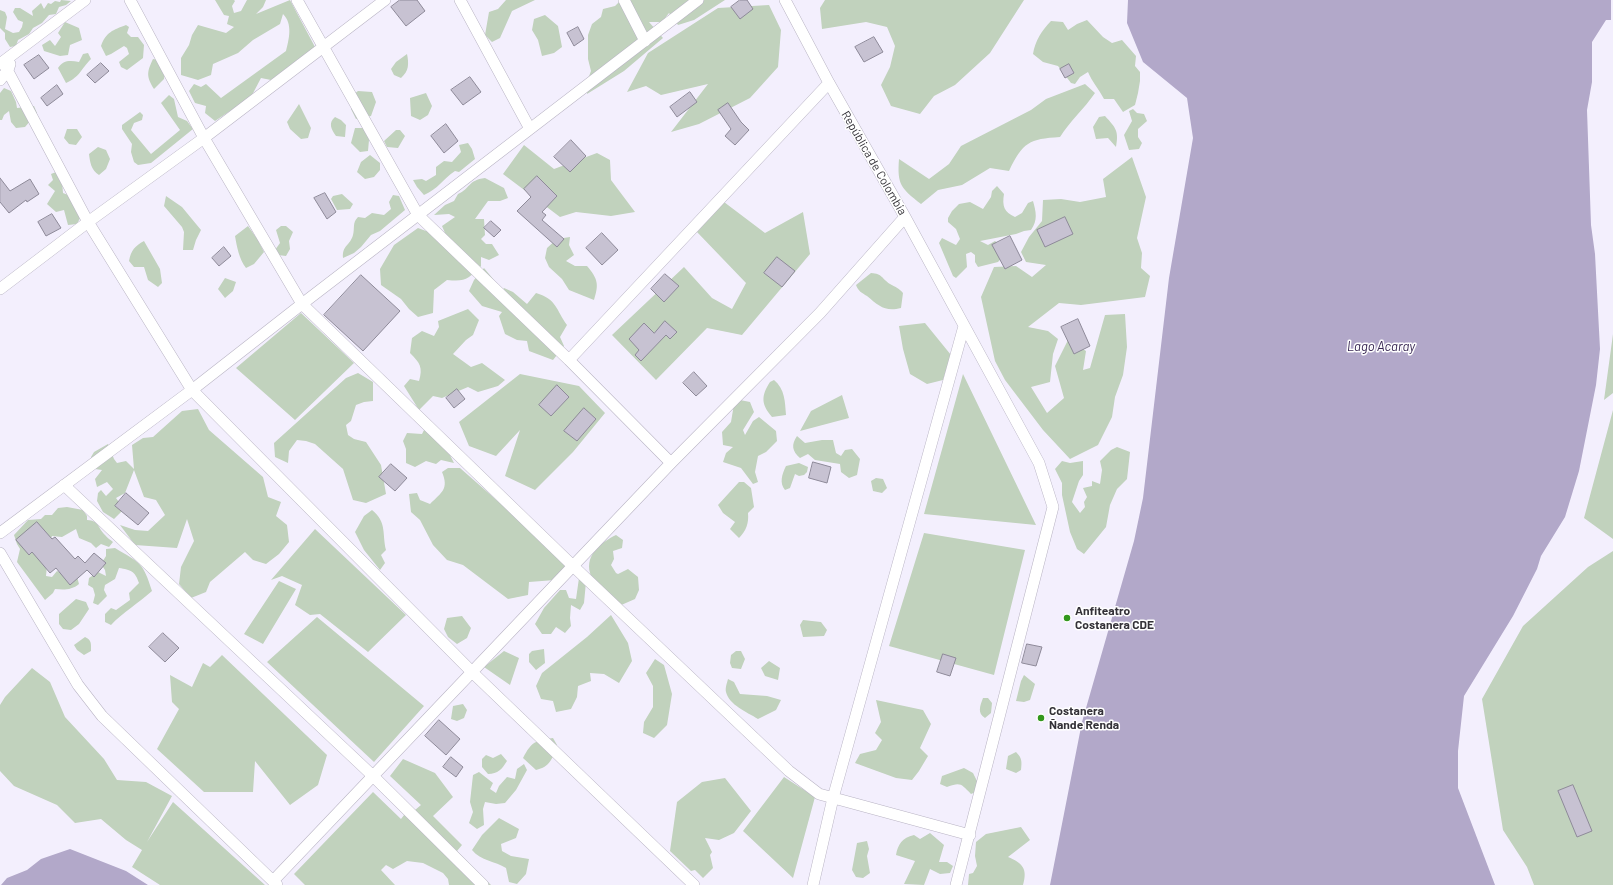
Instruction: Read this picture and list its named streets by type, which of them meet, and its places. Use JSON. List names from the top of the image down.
{
  "streets": {
    "street": ["República de Colombia"]
  },
  "water": ["Lago Acaray"],
  "places": ["Anfiteatro Costanera CDE", "Costanera Ñande Renda"]
}
